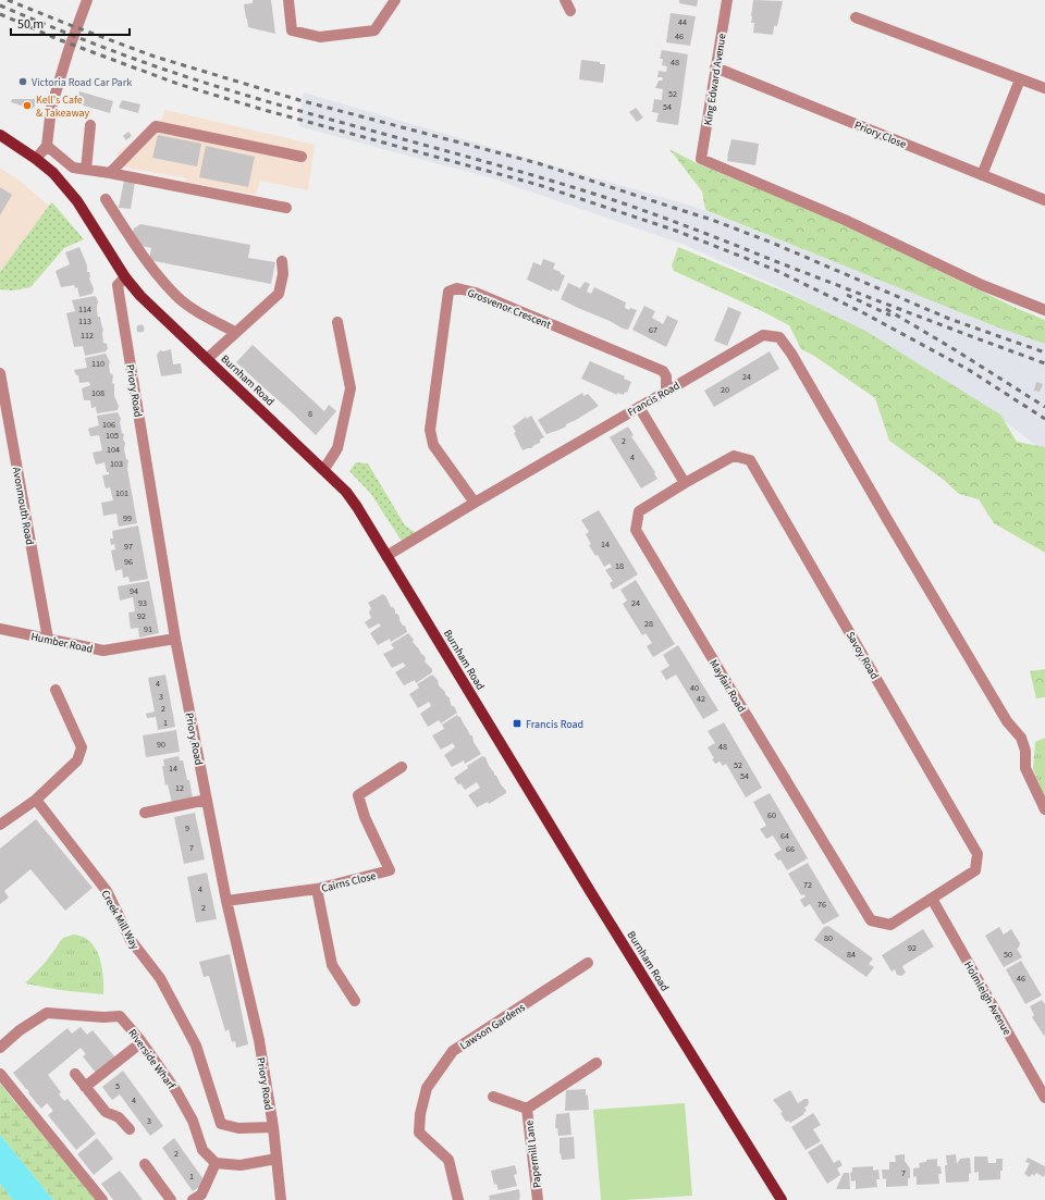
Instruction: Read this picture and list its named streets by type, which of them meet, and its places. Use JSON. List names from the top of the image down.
{
  "streets": {
    "main road": ["Burnham Road"],
    "street": [
      "King Edward Avenue",
      "Priory Close",
      "Grosvenor Crescent",
      "Priory Road",
      "Francis Road",
      "Avonmouth Road",
      "Humber Road",
      "Savoy Road",
      "Mayfair Road",
      "Cairns Close",
      "Creek Mill Way",
      "Holmleigh Avenue",
      "Lawson Gardens",
      "Riverside Wharf",
      "Papermill Lane"
    ]
  },
  "crossings": [
    ["King Edward Avenue", "Priory Close"],
    ["Grosvenor Crescent", "Francis Road"],
    ["Burnham Road", "Priory Road"],
    ["Burnham Road", "Francis Road"],
    ["Priory Road", "Humber Road"],
    ["Priory Road", "Cairns Close"],
    ["Priory Road", "Creek Mill Way"],
    ["Avonmouth Road", "Humber Road"],
    ["Savoy Road", "Mayfair Road"],
    ["Savoy Road", "Holmleigh Avenue"],
    ["Mayfair Road", "Holmleigh Avenue"]
  ],
  "places": {
    "other": ["Victoria Road Car Park", "Kell's Cafe & Takeaway"],
    "transit": ["Francis Road"]
  },
  "house_numbers": [
    "44",
    "46",
    "48",
    "52",
    "54",
    "114",
    "113",
    "67",
    "112",
    "110",
    "24",
    "20",
    "108",
    "8",
    "106",
    "105",
    "2",
    "104",
    "4",
    "103",
    "101",
    "99",
    "14",
    "97",
    "96",
    "18",
    "94",
    "93",
    "24",
    "92",
    "28",
    "91",
    "4",
    "40",
    "3",
    "42",
    "2",
    "1",
    "90",
    "48",
    "52",
    "14",
    "54",
    "12",
    "60",
    "9",
    "64",
    "7",
    "66",
    "72",
    "4",
    "76",
    "2",
    "80",
    "92",
    "84",
    "50",
    "46",
    "5",
    "4",
    "3",
    "2",
    "7",
    "1"
  ],
  "scale_bar": "50 m"
}
